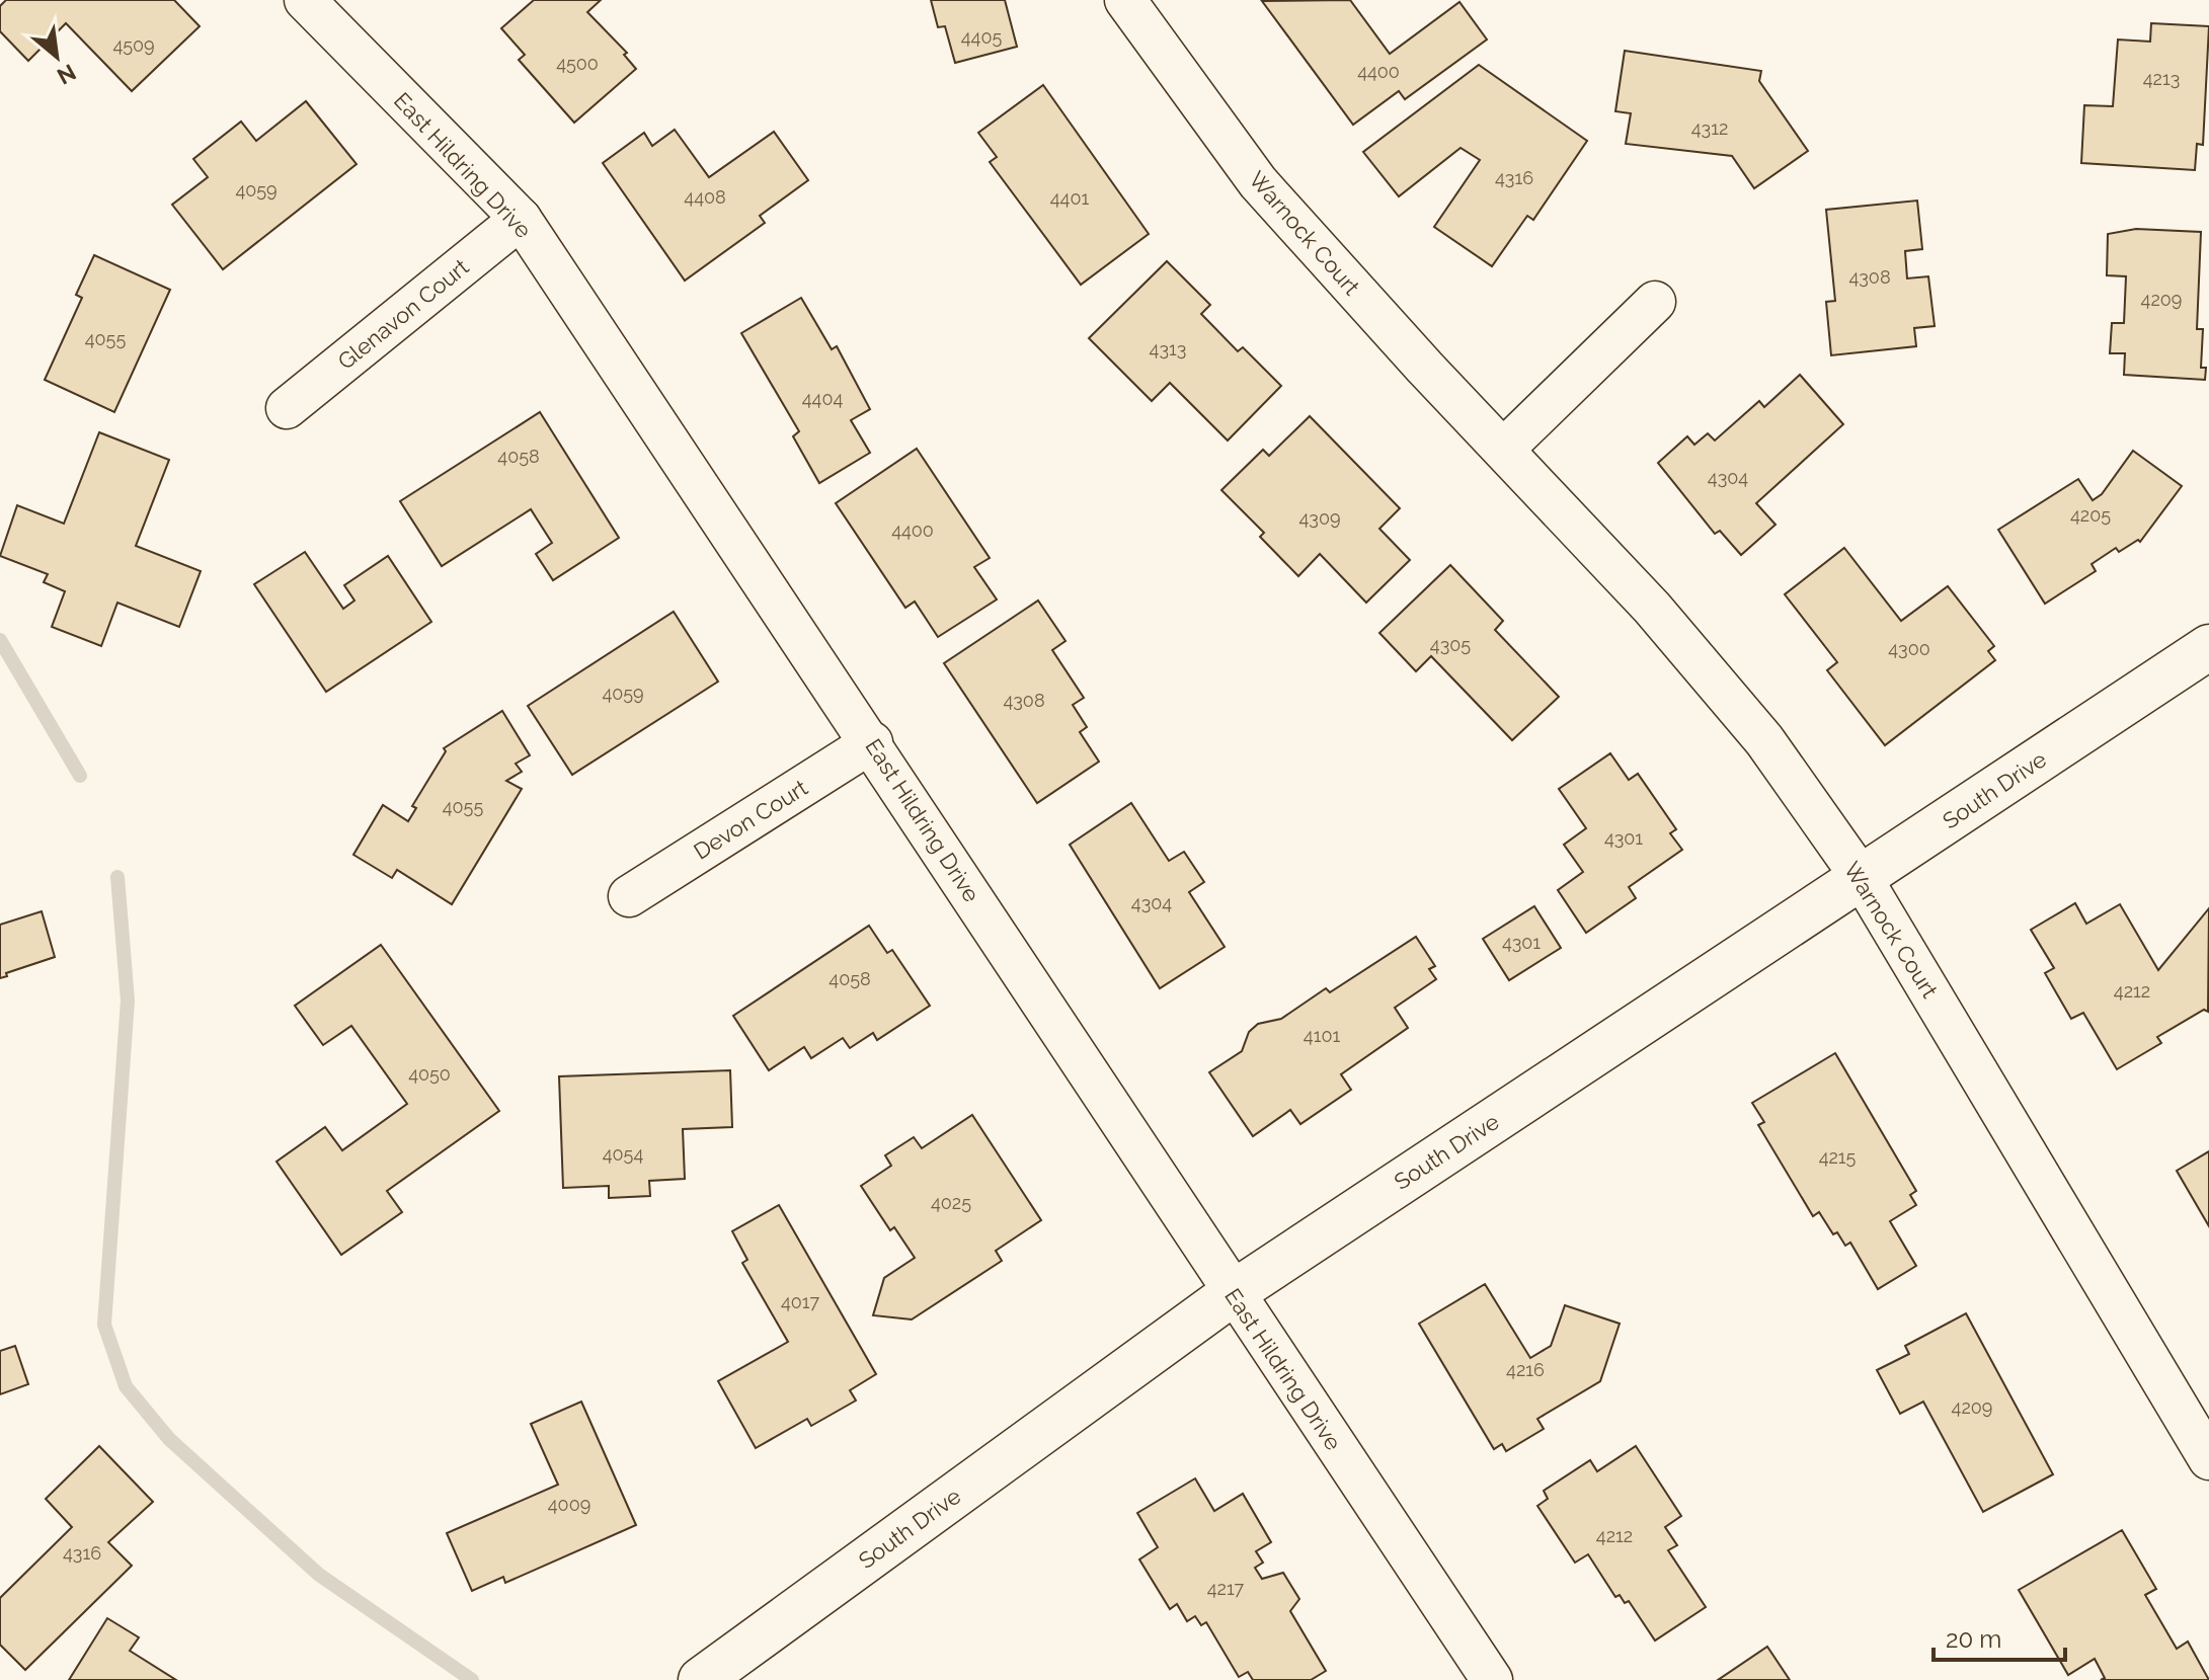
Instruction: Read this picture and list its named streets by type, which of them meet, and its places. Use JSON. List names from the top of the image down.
{
  "streets": {
    "street": [
      "East Hildring Drive",
      "Warnock Court",
      "Glenavon Court",
      "South Drive",
      "Devon Court"
    ]
  },
  "crossings": [
    ["East Hildring Drive", "Glenavon Court"],
    ["East Hildring Drive", "South Drive"],
    ["East Hildring Drive", "Devon Court"],
    ["Warnock Court", "South Drive"]
  ],
  "house_numbers": [
    "4405",
    "4509",
    "4500",
    "4400",
    "4213",
    "4312",
    "4316",
    "4059",
    "4408",
    "4401",
    "4308",
    "4209",
    "4055",
    "4313",
    "4404",
    "4058",
    "4304",
    "4205",
    "4309",
    "4400",
    "4305",
    "4300",
    "4059",
    "4308",
    "4055",
    "4301",
    "4304",
    "4301",
    "4058",
    "4212",
    "4101",
    "4050",
    "4054",
    "4215",
    "4025",
    "4017",
    "4216",
    "4209",
    "4009",
    "4212",
    "4316",
    "4217"
  ],
  "scale_bar": "20 m",
  "north": "bottom right"
}
